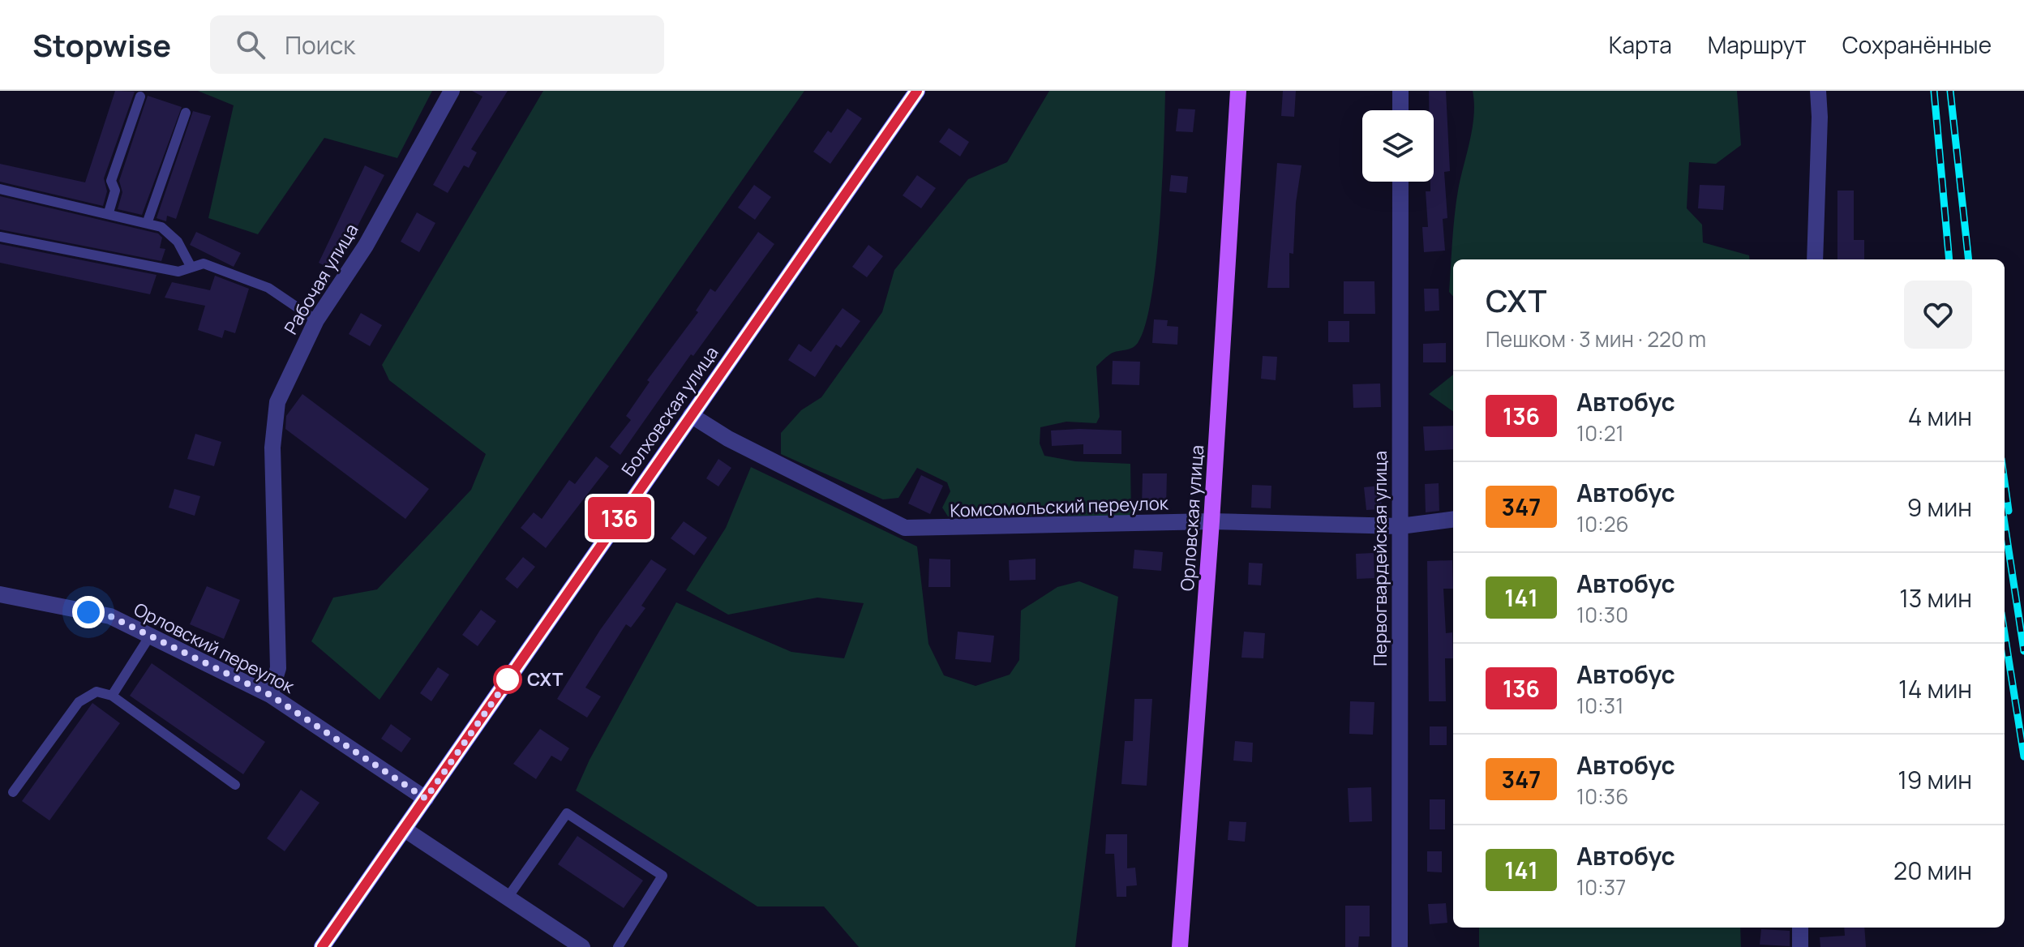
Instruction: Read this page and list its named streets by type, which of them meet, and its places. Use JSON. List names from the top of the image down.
{
  "streets": {
    "main road": ["Болховская улица", "Орловская улица"],
    "street": [
      "Рабочая улица",
      "Комсомольский переулок",
      "Первогвардейская улица",
      "Орловский переулок"
    ]
  },
  "crossings": [
    ["Рабочая улица", "Орловский переулок"],
    ["Болховская улица", "Комсомольский переулок"],
    ["Болховская улица", "Орловский переулок"],
    ["Комсомольский переулок", "Орловская улица"],
    ["Комсомольский переулок", "Первогвардейская улица"]
  ],
  "places": ["СХТ"],
  "lines": ["bus line 136"],
  "page": {
    "header": "Stopwise",
    "search": "Поиск",
    "nav": ["Карта", "Маршрут", "Сохранённые"],
    "on_map": "136",
    "heading": ["СХТ", "Пешком · 3 мин · 220 m"],
    "list": [
      {
        "mark": "136",
        "name": "Автобус",
        "note": "10:21",
        "value": "4 мин"
      },
      {
        "mark": "347",
        "name": "Автобус",
        "note": "10:26",
        "value": "9 мин"
      },
      {
        "mark": "141",
        "name": "Автобус",
        "note": "10:30",
        "value": "13 мин"
      },
      {
        "mark": "136",
        "name": "Автобус",
        "note": "10:31",
        "value": "14 мин"
      },
      {
        "mark": "347",
        "name": "Автобус",
        "note": "10:36",
        "value": "19 мин"
      },
      {
        "mark": "141",
        "name": "Автобус",
        "note": "10:37",
        "value": "20 мин"
      }
    ]
  }
}
